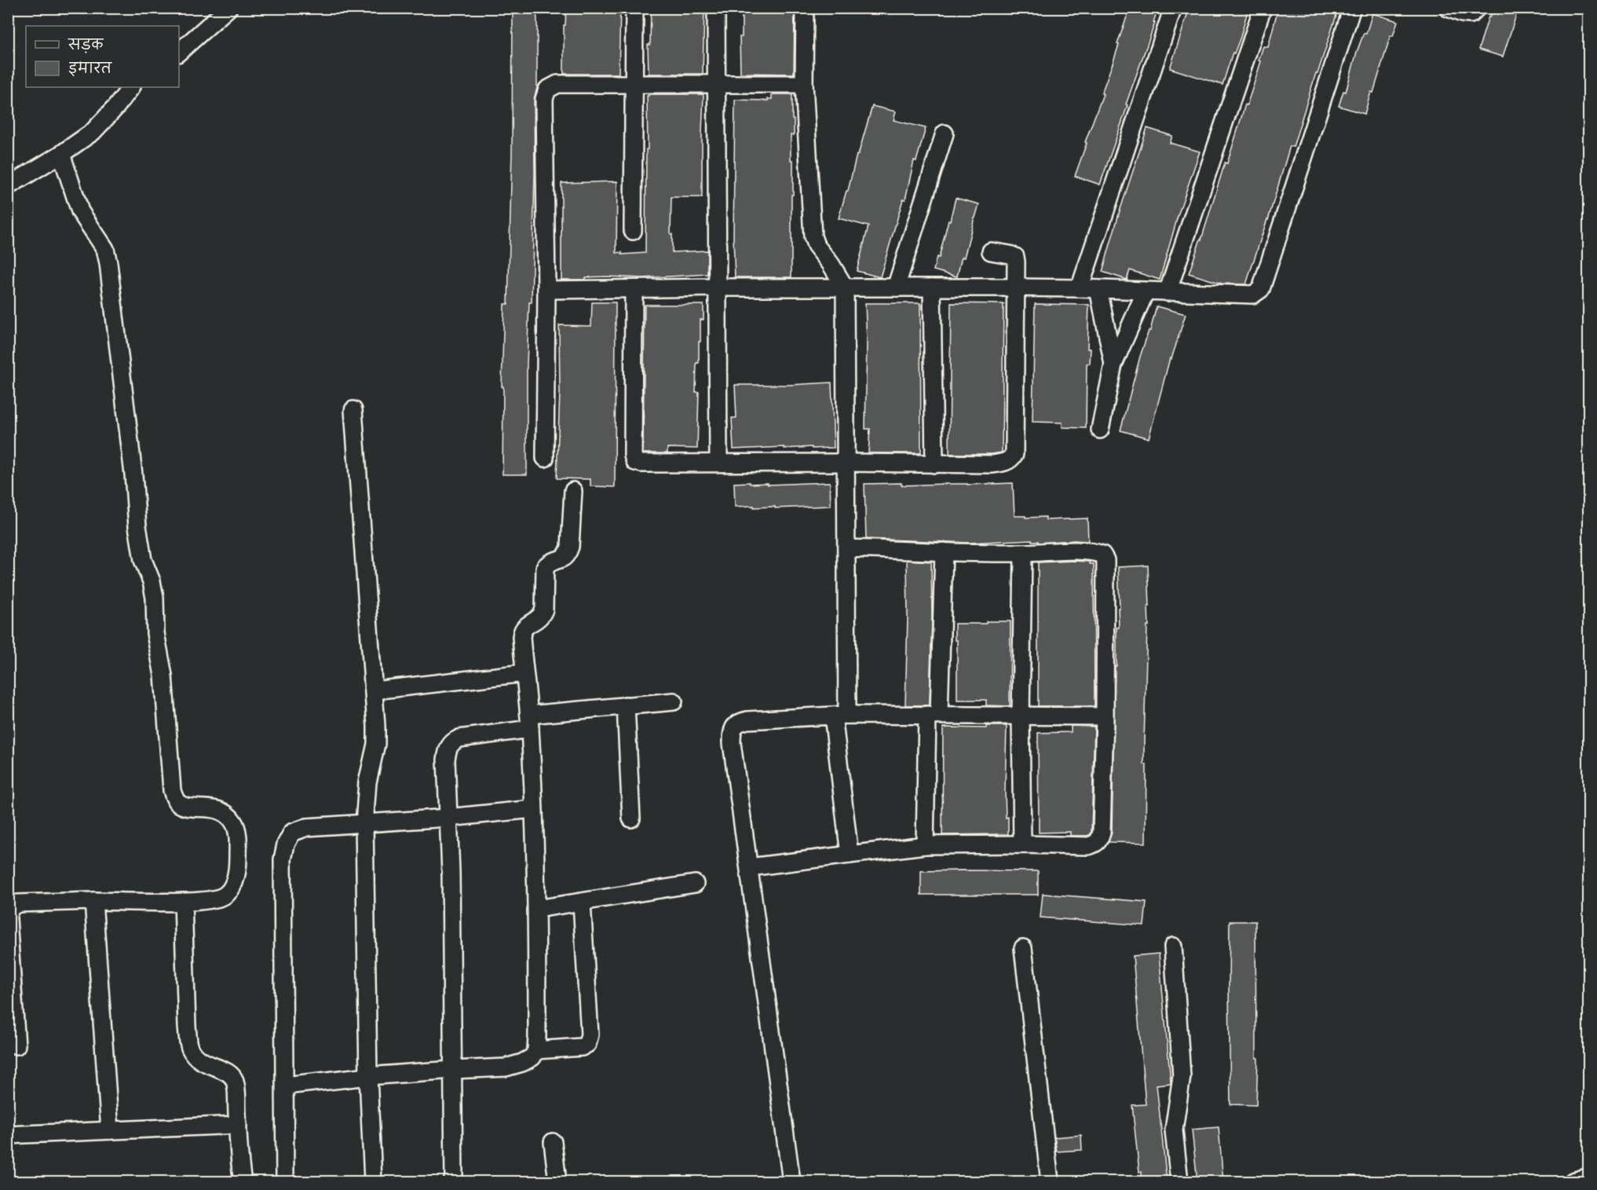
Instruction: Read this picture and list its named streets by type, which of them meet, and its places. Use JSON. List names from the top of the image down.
{
  "legend": ["सड़क", "इमारत"]
}
